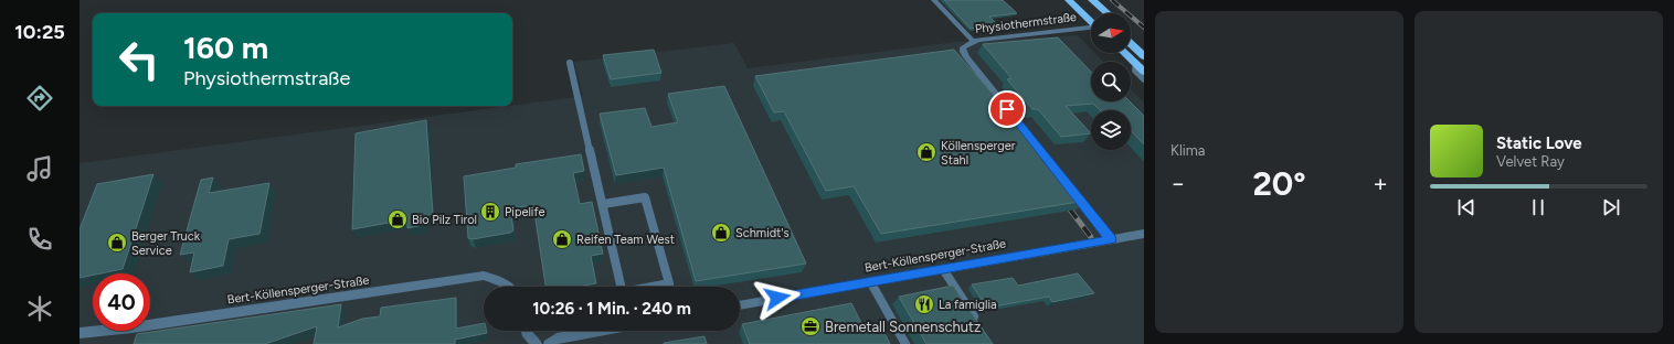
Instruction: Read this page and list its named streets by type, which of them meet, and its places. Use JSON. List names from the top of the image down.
{
  "streets": {
    "street": ["Physiothermstraße", "Bert-Köllensperger-Straße"]
  },
  "places": {
    "shop": [
      "Köllensperger Stahl",
      "Bio Pilz Tirol",
      "Schmidt's",
      "Reifen Team West",
      "Berger Truck Service"
    ],
    "building": ["Pipelife"],
    "restaurant": ["La famiglia"],
    "office": ["Bremetall Sonnenschutz"]
  },
  "north": "right",
  "page": {
    "tabs": "10:25",
    "tile": "Klima",
    "turn": ["160 m", "Physiothermstraße"],
    "song": ["Static Love", "Velvet Ray"],
    "heat": ["−", "20°", "+"],
    "limit": "40",
    "trip": "10:26 · 1 Min. · 240 m"
  }
}
